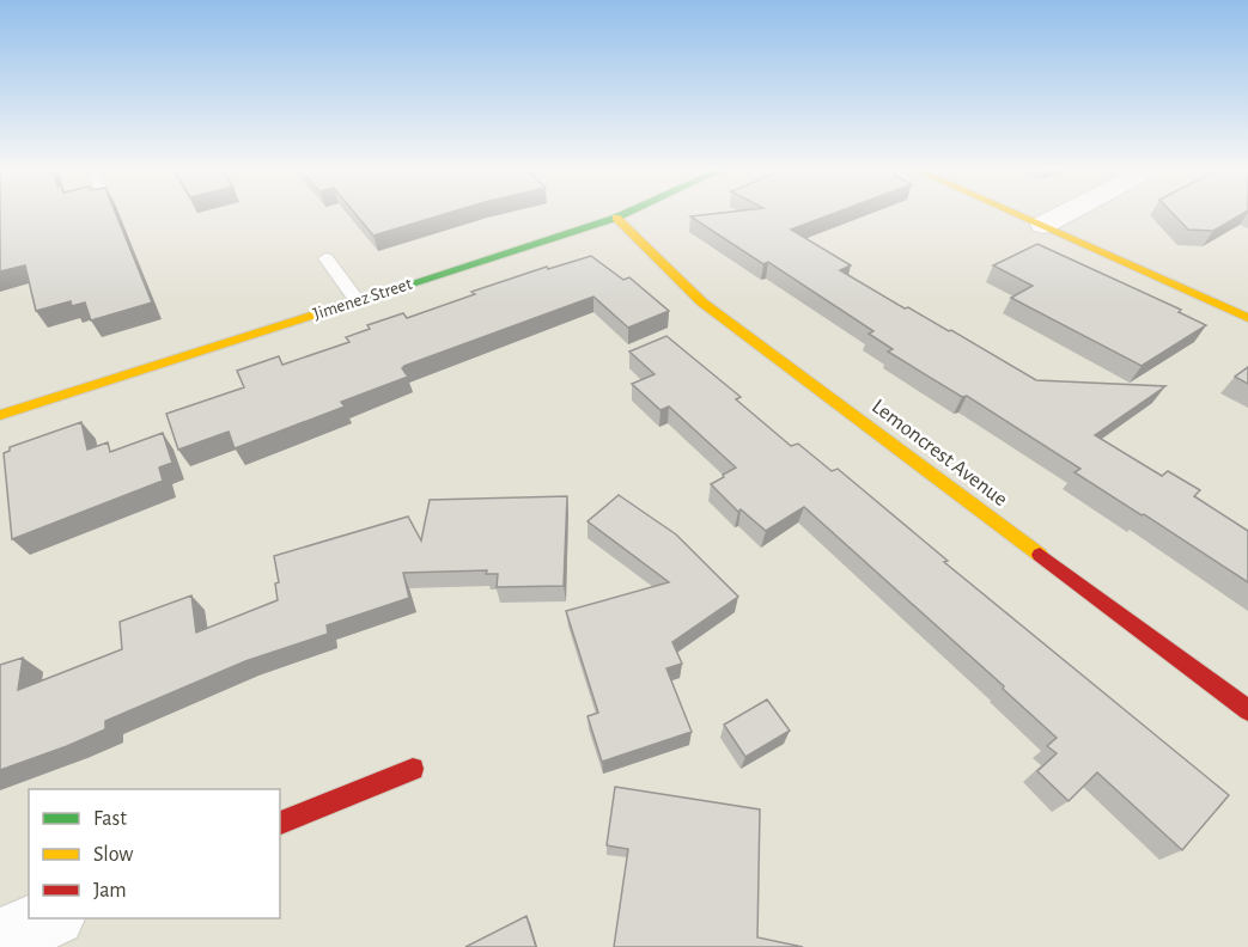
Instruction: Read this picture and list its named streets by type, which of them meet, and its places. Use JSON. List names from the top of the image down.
{
  "streets": {
    "street": ["Jimenez Street", "Lemoncrest Avenue"]
  },
  "crossings": [
    ["Jimenez Street", "Lemoncrest Avenue"]
  ],
  "legend": ["Fast", "Slow", "Jam"]
}
